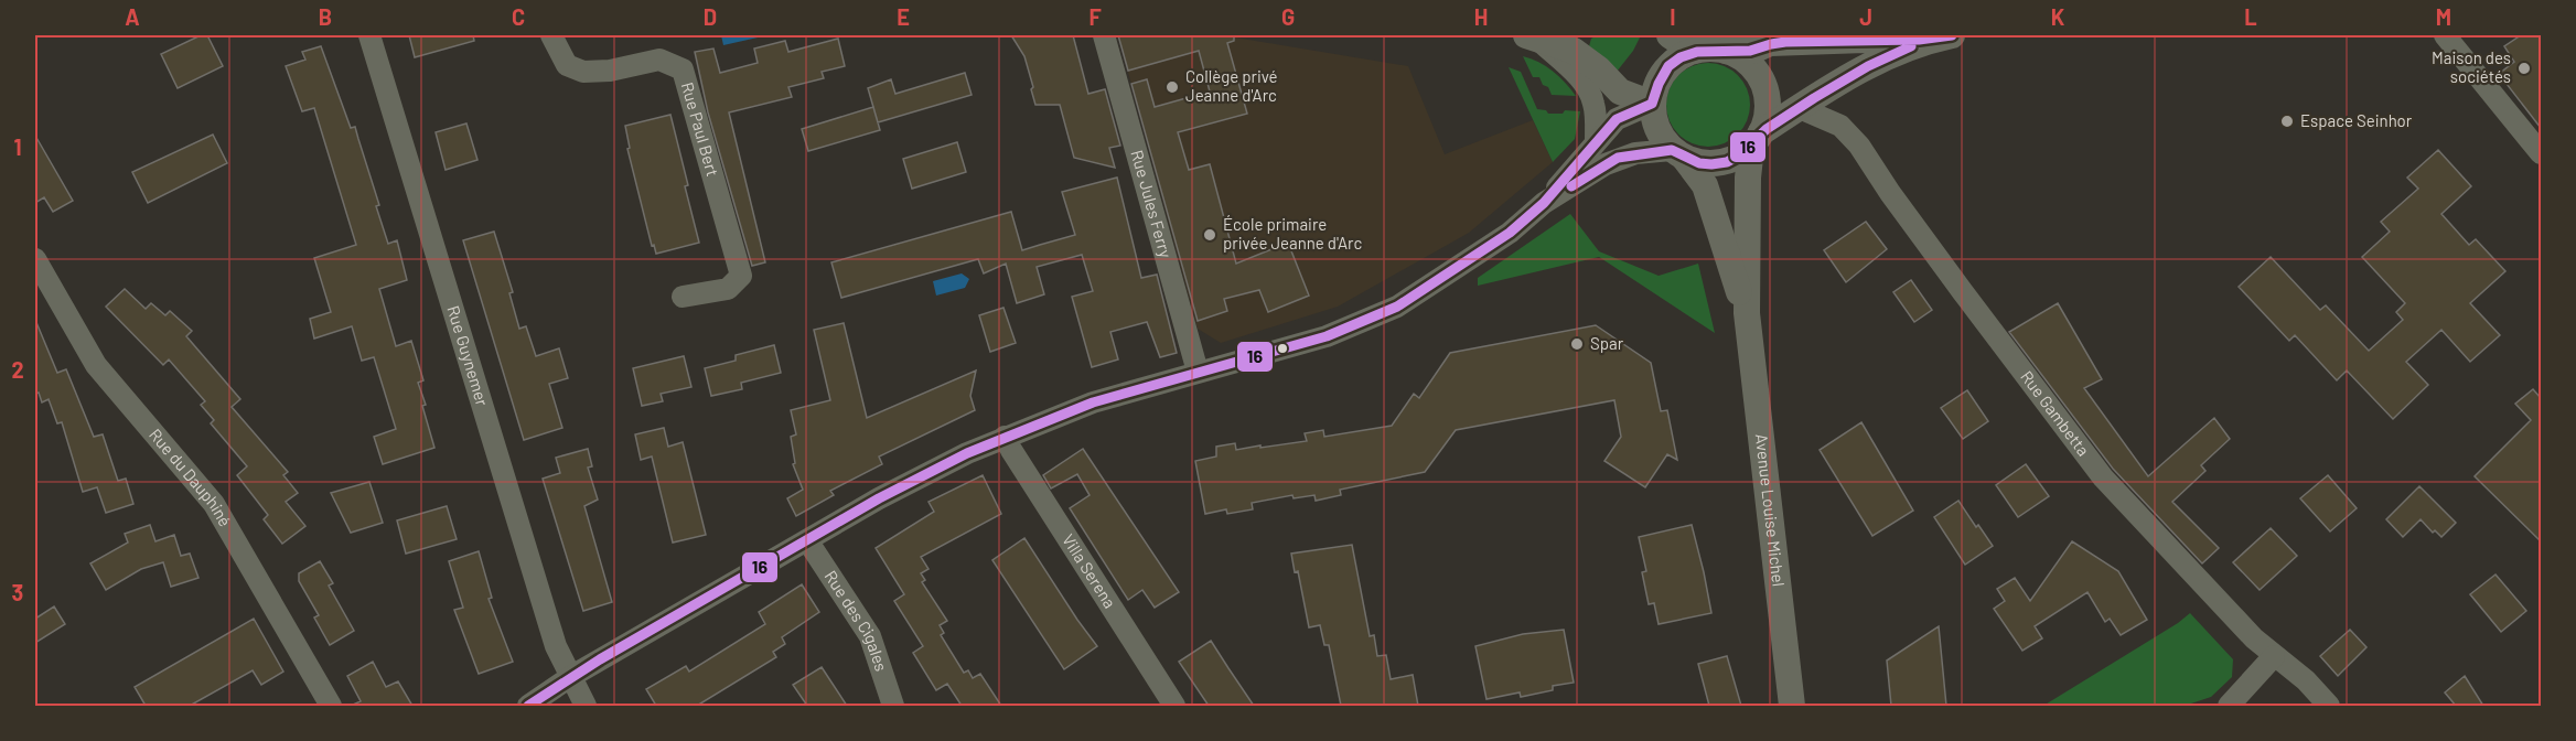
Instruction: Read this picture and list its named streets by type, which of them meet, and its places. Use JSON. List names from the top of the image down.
{
  "streets": {
    "street": [
      "Rue Paul Bert",
      "Rue Jules Ferry",
      "Rue Guynemer",
      "Rue Gambetta",
      "Rue du Dauphiné",
      "Avenue Louise Michel",
      "Villa Serena",
      "Rue des Cigales"
    ]
  },
  "places": [
    "Maison des sociétés",
    "Collège privé Jeanne d'Arc",
    "Espace Seinhor",
    "École primaire privée Jeanne d'Arc",
    "Spar"
  ],
  "lines": ["transit line 16"],
  "grid": {
    "columns": [
      "A",
      "B",
      "C",
      "D",
      "E",
      "F",
      "G",
      "H",
      "I",
      "J",
      "K",
      "L",
      "M"
    ],
    "rows": ["1", "2", "3"]
  }
}
